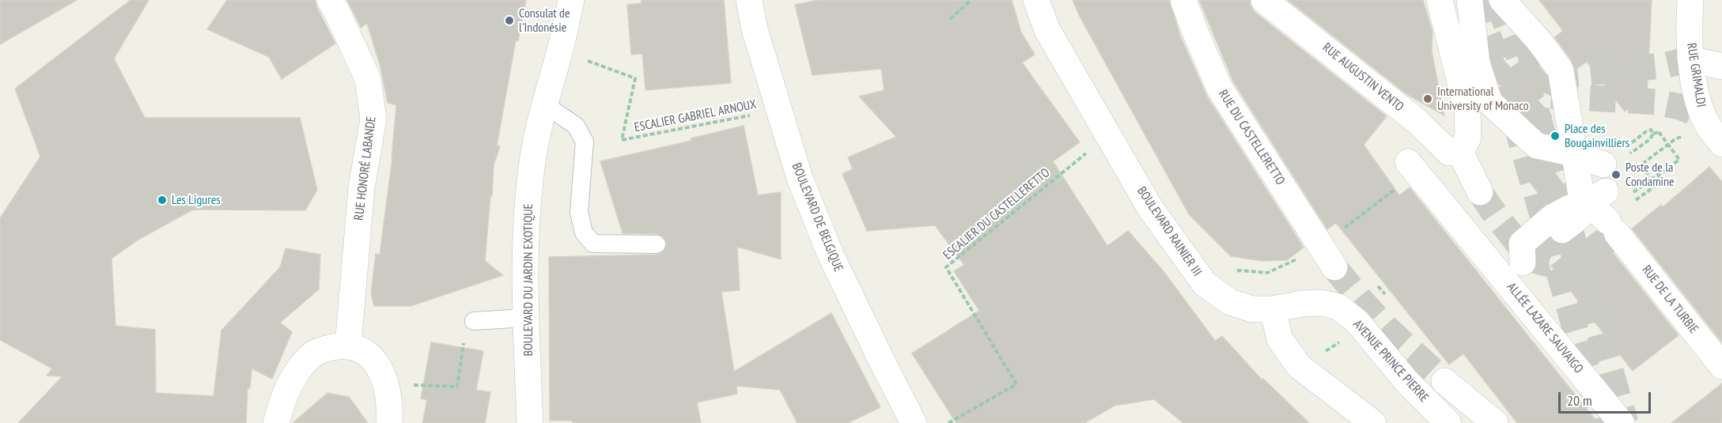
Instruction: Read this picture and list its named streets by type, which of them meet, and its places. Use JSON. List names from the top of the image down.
{
  "streets": {
    "street": [
      "RUE GRIMALDI",
      "RUE AUGUSTIN VENTO",
      "RUE DU CASTELLERETTO",
      "RUE HONORÉ LABANDE",
      "BOULEVARD DE BELGIQUE",
      "BOULEVARD RAINIER III",
      "BOULEVARD DU JARDIN EXOTIQUE",
      "RUE DE LA TURBIE",
      "ALLÉE LAZARE SAUVAIGO",
      "AVENUE PRINCE PIERRE"
    ],
    "path": ["ESCALIER GABRIEL ARNOUX", "ESCALIER DU CASTELLERETTO"]
  },
  "crossings": [
    ["ESCALIER GABRIEL ARNOUX", "BOULEVARD DE BELGIQUE"],
    ["ESCALIER GABRIEL ARNOUX", "BOULEVARD DU JARDIN EXOTIQUE"],
    ["BOULEVARD RAINIER III", "AVENUE PRINCE PIERRE"],
    ["RUE DE LA TURBIE", "ALLÉE LAZARE SAUVAIGO"]
  ],
  "places": [
    "Consulat de l'Indonésie",
    "International University of Monaco",
    "Place des Bougainvilliers",
    "Poste de la Condamine",
    "Les Ligures"
  ],
  "scale_bar": "20 m"
}
